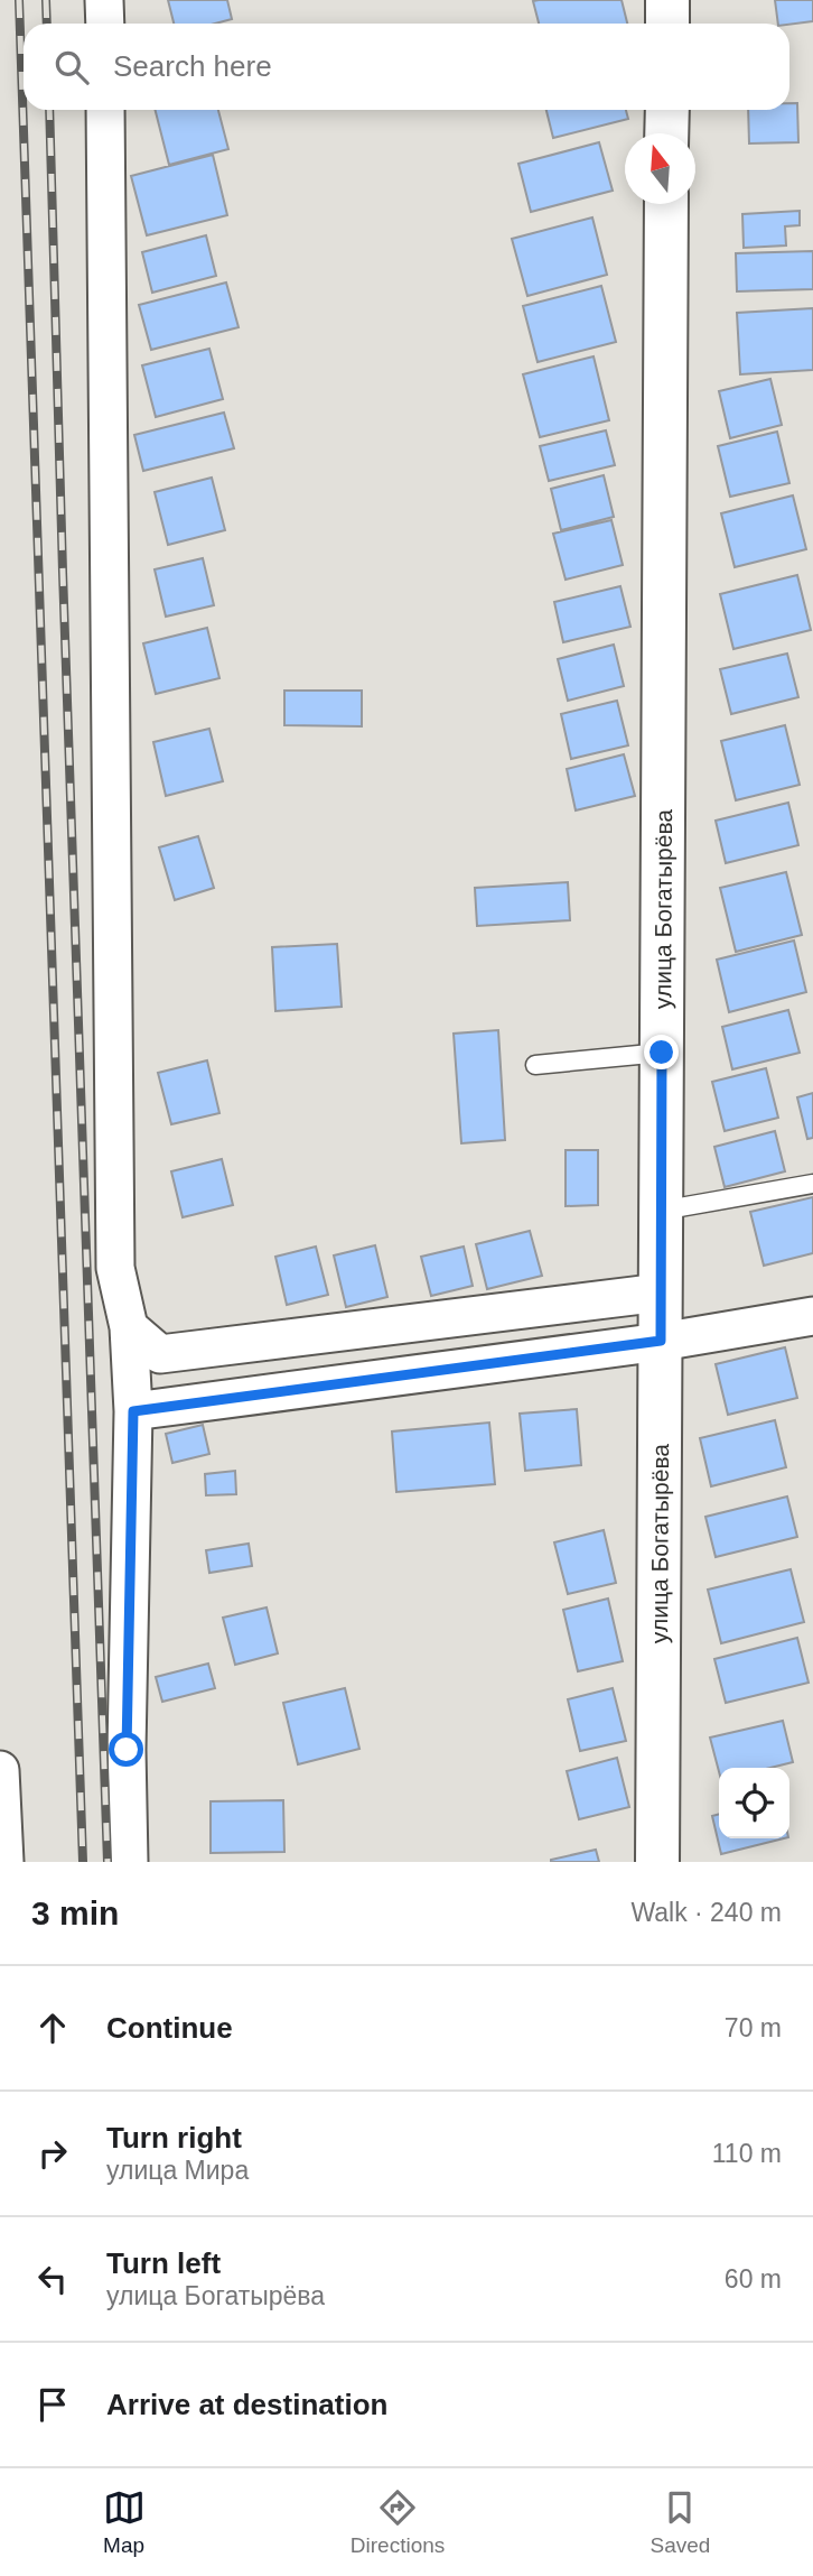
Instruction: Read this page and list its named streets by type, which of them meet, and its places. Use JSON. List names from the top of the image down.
{
  "streets": {
    "street": ["улица Богатырёва"]
  },
  "north": "top",
  "page": {
    "search": "Search here",
    "heading": ["3 min", "Walk · 240 m"],
    "list": [
      ["Continue", "70 m"],
      ["Turn right", "улица Мира", "110 m"],
      ["Turn left", "улица Богатырёва", "60 m"],
      "Arrive at destination"
    ],
    "nav": ["Map", "Directions", "Saved"]
  }
}
